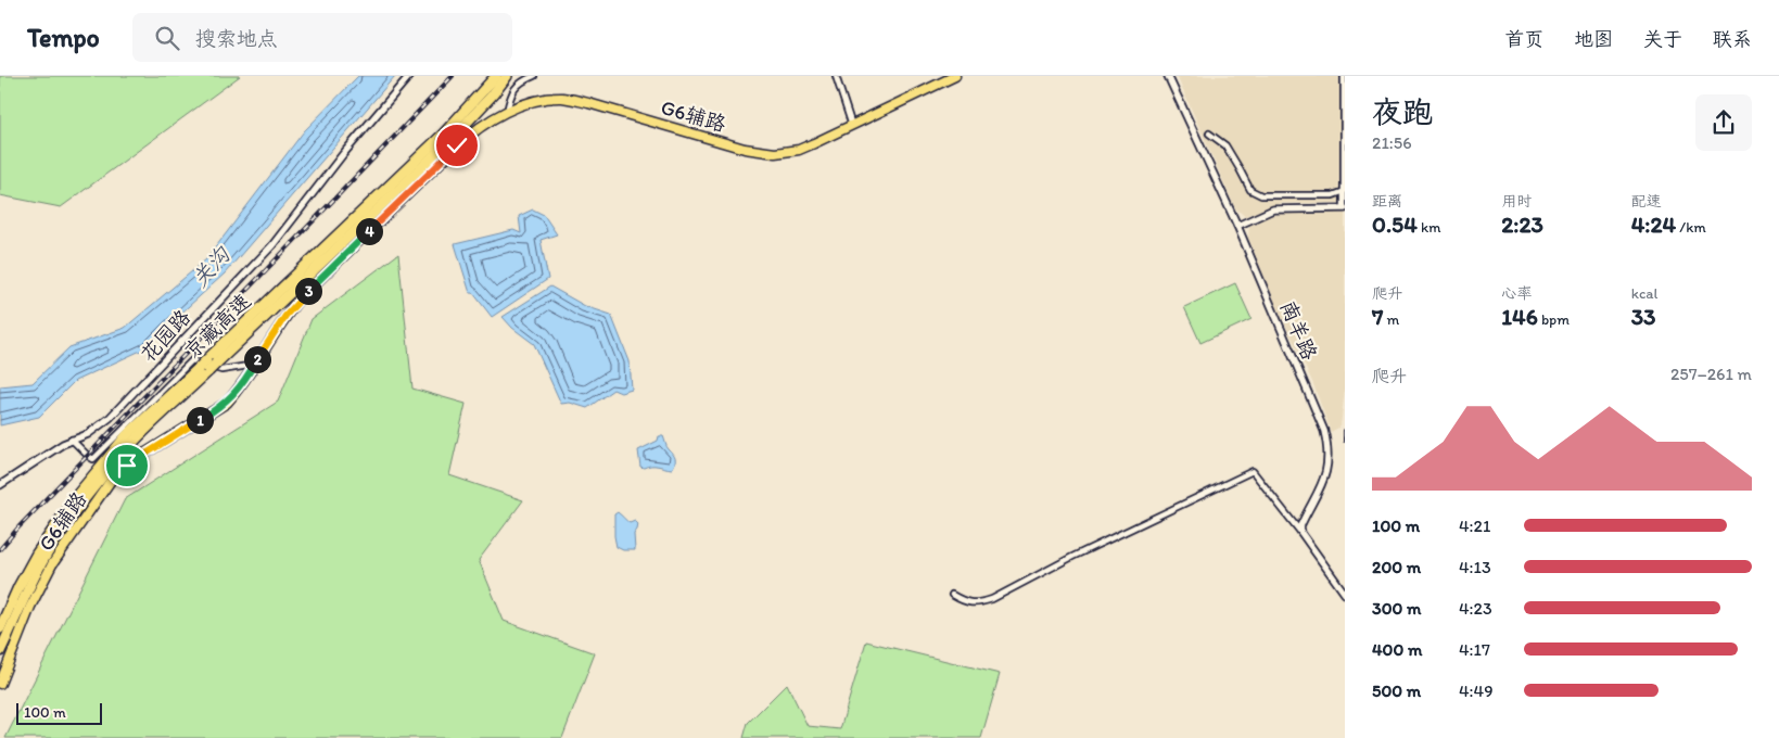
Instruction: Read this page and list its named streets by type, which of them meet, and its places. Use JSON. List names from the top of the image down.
{
  "streets": {
    "highway": ["京藏高速"],
    "main road": ["G6辅路"],
    "street": ["南羊路", "花园路"]
  },
  "water": ["关沟"],
  "scale_bar": "100 m",
  "page": {
    "header": "Tempo",
    "search": "搜索地点",
    "nav": [
      "首页",
      "地图",
      "关于",
      "联系"
    ],
    "heading": ["夜跑", "21:56"],
    "stats": [
      ["距离", "0.54 km"],
      ["用时", "2:23"],
      ["配速", "4:24 /km"],
      ["爬升", "7 m"],
      ["心率", "146 bpm"],
      ["kcal", "33"]
    ],
    "pins": [
      "4",
      "3",
      "2",
      "1"
    ],
    "chart": ["爬升", "257–261 m"],
    "list": [
      {
        "name": "100 m",
        "note": "4:21"
      },
      {
        "name": "200 m",
        "note": "4:13"
      },
      {
        "name": "300 m",
        "note": "4:23"
      },
      {
        "name": "400 m",
        "note": "4:17"
      },
      {
        "name": "500 m",
        "note": "4:49"
      }
    ],
    "scale": "100 m"
  }
}
